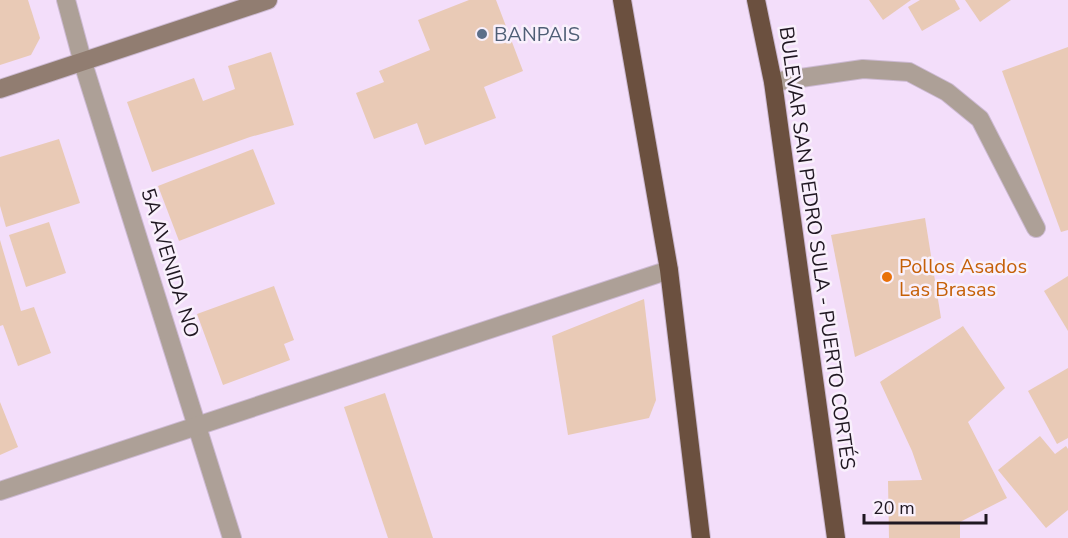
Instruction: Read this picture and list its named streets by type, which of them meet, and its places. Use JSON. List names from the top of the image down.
{
  "streets": {
    "highway": ["BULEVAR SAN PEDRO SULA - PUERTO CORTÉS"],
    "street": ["5A AVENIDA NO"]
  },
  "places": ["BANPAIS", "Pollos Asados Las Brasas"],
  "scale_bar": "20 m"
}
